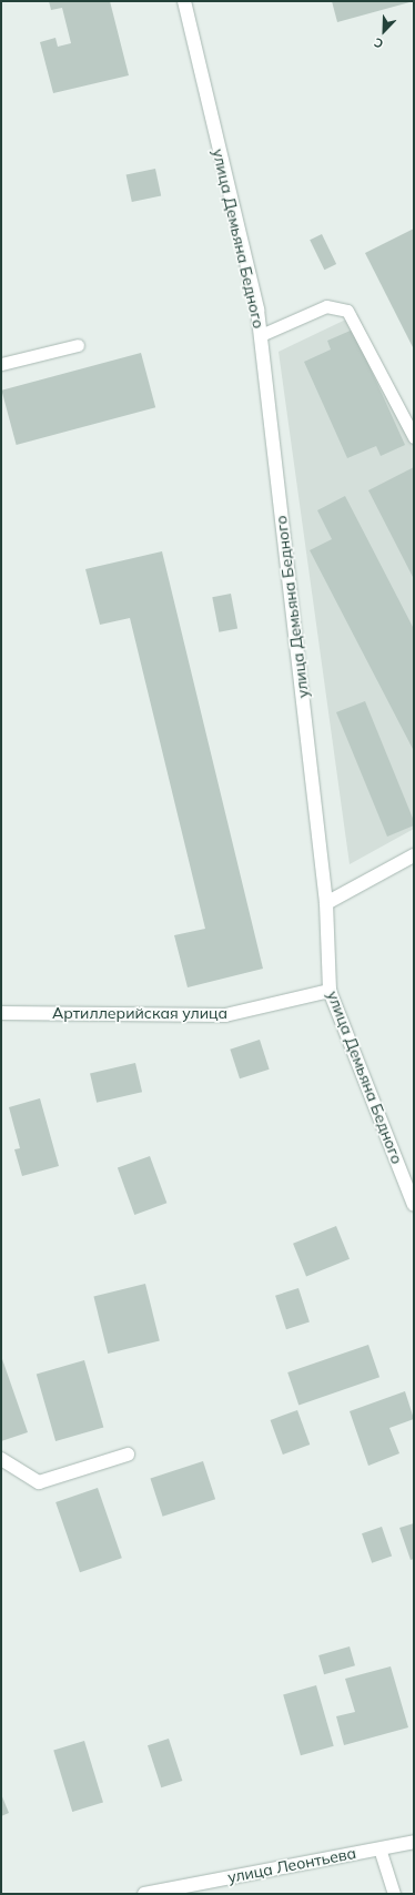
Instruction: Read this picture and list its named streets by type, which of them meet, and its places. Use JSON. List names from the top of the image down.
{
  "streets": {
    "street": ["улица Демьяна Бедного", "Артиллерийская улица", "улица Леонтьева"]
  },
  "crossings": [
    ["улица Демьяна Бедного", "Артиллерийская улица"]
  ],
  "north": "bottom left"
}
